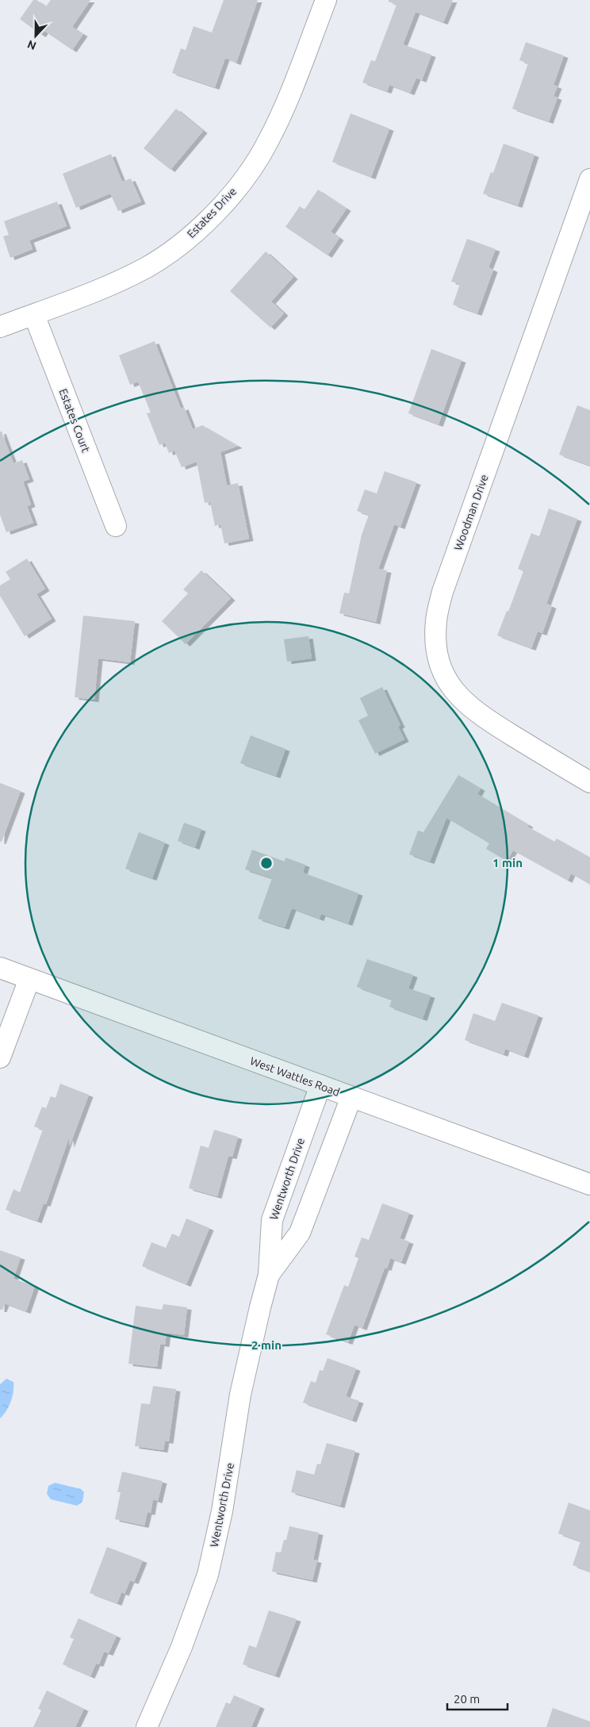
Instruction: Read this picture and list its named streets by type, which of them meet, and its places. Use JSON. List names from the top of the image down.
{
  "streets": {
    "street": [
      "Estates Drive",
      "Estates Court",
      "Woodman Drive",
      "West Wattles Road",
      "Wentworth Drive"
    ]
  },
  "crossings": [
    ["Estates Drive", "Estates Court"],
    ["West Wattles Road", "Wentworth Drive"]
  ],
  "scale_bar": "20 m",
  "north": "bottom",
  "rings": ["1 min", "2 min"]
}
